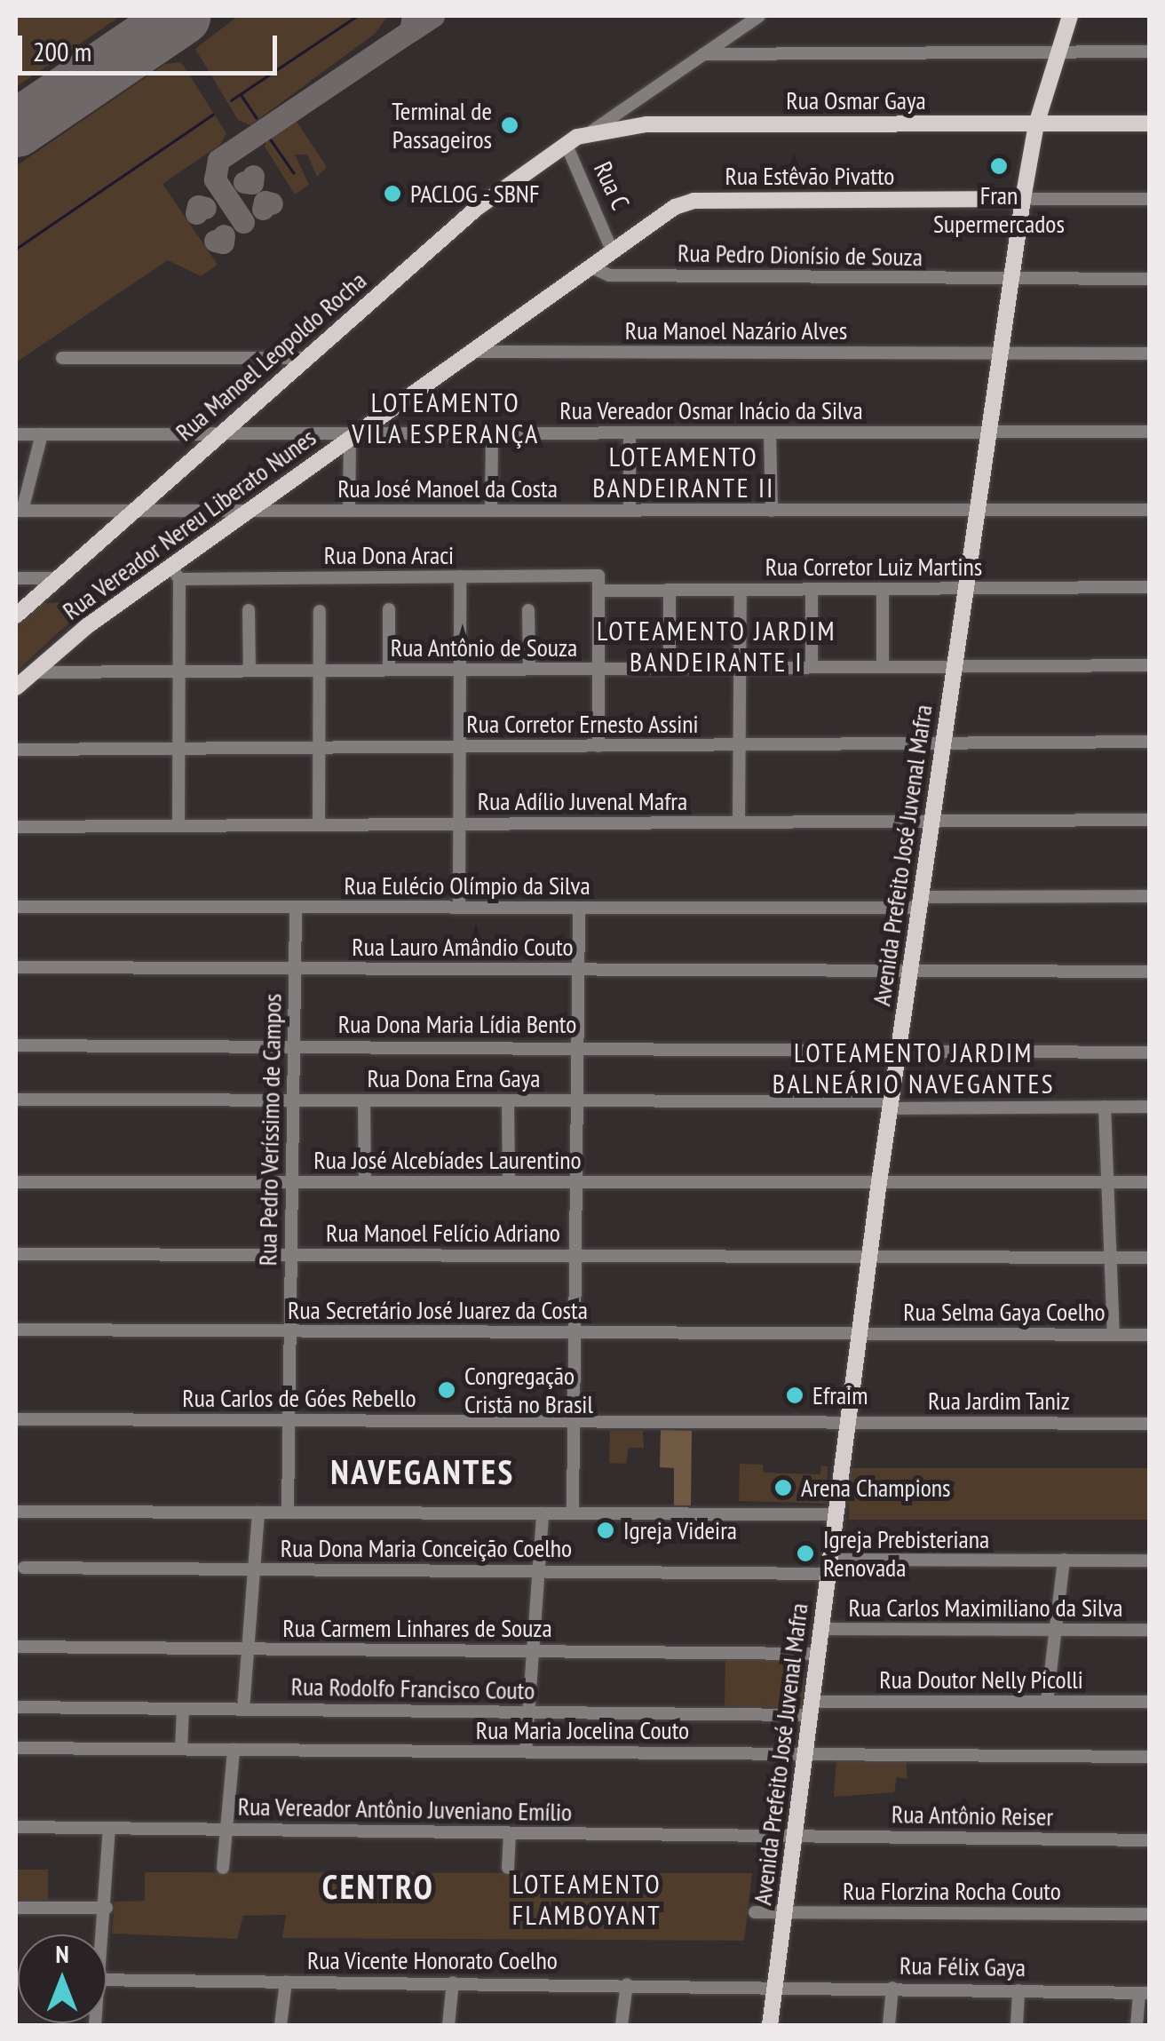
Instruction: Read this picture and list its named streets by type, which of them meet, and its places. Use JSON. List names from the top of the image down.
{
  "streets": {
    "main road": [
      "Rua Osmar Gaya",
      "Rua Estêvão Pivatto",
      "Rua Manoel Leopoldo Rocha",
      "Rua Vereador Nereu Liberato Nunes",
      "Avenida Prefeito José Juvenal Mafra"
    ],
    "street": [
      "Rua C",
      "Rua Pedro Dionísio de Souza",
      "Rua Manoel Nazário Alves",
      "Rua Vereador Osmar Inácio da Silva",
      "Rua José Manoel da Costa",
      "Rua Dona Araci",
      "Rua Corretor Luiz Martins",
      "Rua Antônio de Souza",
      "Rua Corretor Ernesto Assini",
      "Rua Adílio Juvenal Mafra",
      "Rua Eulécio Olímpio da Silva",
      "Rua Lauro Amândio Couto",
      "Rua Dona Maria Lídia Bento",
      "Rua Dona Erna Gaya",
      "Rua Pedro Veríssimo de Campos",
      "Rua José Alcebíades Laurentino",
      "Rua Manoel Felício Adriano",
      "Rua Secretário José Juarez da Costa",
      "Rua Selma Gaya Coelho",
      "Rua Carlos de Góes Rebello",
      "Rua Jardim Taniz",
      "Rua Dona Maria Conceição Coelho",
      "Rua Carlos Maximiliano da Silva",
      "Rua Carmem Linhares de Souza",
      "Rua Doutor Nelly Picolli",
      "Rua Rodolfo Francisco Couto",
      "Rua Maria Jocelina Couto",
      "Rua Vereador Antônio Juveniano Emílio",
      "Rua Antônio Reiser",
      "Rua Florzina Rocha Couto",
      "Rua Vicente Honorato Coelho",
      "Rua Félix Gaya"
    ]
  },
  "crossings": [
    ["Rua Osmar Gaya", "Rua C"],
    ["Rua Osmar Gaya", "Rua Manoel Leopoldo Rocha"],
    ["Rua Osmar Gaya", "Avenida Prefeito José Juvenal Mafra"],
    ["Rua Estêvão Pivatto", "Rua C"],
    ["Rua Estêvão Pivatto", "Rua Vereador Nereu Liberato Nunes"],
    ["Rua Estêvão Pivatto", "Avenida Prefeito José Juvenal Mafra"],
    ["Rua C", "Rua Manoel Leopoldo Rocha"],
    ["Rua C", "Rua Vereador Nereu Liberato Nunes"],
    ["Rua Pedro Dionísio de Souza", "Rua Vereador Nereu Liberato Nunes"],
    ["Rua Pedro Dionísio de Souza", "Avenida Prefeito José Juvenal Mafra"],
    ["Rua Manoel Nazário Alves", "Rua Vereador Nereu Liberato Nunes"],
    ["Rua Manoel Nazário Alves", "Avenida Prefeito José Juvenal Mafra"],
    ["Rua Manoel Leopoldo Rocha", "Rua Vereador Osmar Inácio da Silva"],
    ["Rua Manoel Leopoldo Rocha", "Rua José Manoel da Costa"],
    ["Rua Vereador Osmar Inácio da Silva", "Rua Vereador Nereu Liberato Nunes"],
    ["Rua Vereador Osmar Inácio da Silva", "Avenida Prefeito José Juvenal Mafra"],
    ["Rua José Manoel da Costa", "Rua Vereador Nereu Liberato Nunes"],
    ["Rua José Manoel da Costa", "Avenida Prefeito José Juvenal Mafra"],
    ["Rua Vereador Nereu Liberato Nunes", "Rua Dona Araci"],
    ["Rua Vereador Nereu Liberato Nunes", "Rua Antônio de Souza"],
    ["Rua Dona Araci", "Rua Corretor Luiz Martins"],
    ["Rua Corretor Luiz Martins", "Avenida Prefeito José Juvenal Mafra"],
    ["Rua Antônio de Souza", "Avenida Prefeito José Juvenal Mafra"],
    ["Rua Corretor Ernesto Assini", "Avenida Prefeito José Juvenal Mafra"],
    ["Rua Adílio Juvenal Mafra", "Avenida Prefeito José Juvenal Mafra"],
    ["Avenida Prefeito José Juvenal Mafra", "Rua Eulécio Olímpio da Silva"],
    ["Avenida Prefeito José Juvenal Mafra", "Rua Lauro Amândio Couto"],
    ["Avenida Prefeito José Juvenal Mafra", "Rua Dona Maria Lídia Bento"],
    ["Avenida Prefeito José Juvenal Mafra", "Rua Dona Erna Gaya"],
    ["Avenida Prefeito José Juvenal Mafra", "Rua José Alcebíades Laurentino"],
    ["Avenida Prefeito José Juvenal Mafra", "Rua Manoel Felício Adriano"],
    ["Avenida Prefeito José Juvenal Mafra", "Rua Secretário José Juarez da Costa"],
    ["Avenida Prefeito José Juvenal Mafra", "Rua Selma Gaya Coelho"],
    ["Avenida Prefeito José Juvenal Mafra", "Rua Carlos de Góes Rebello"],
    ["Avenida Prefeito José Juvenal Mafra", "Rua Jardim Taniz"],
    ["Avenida Prefeito José Juvenal Mafra", "Rua Dona Maria Conceição Coelho"],
    ["Avenida Prefeito José Juvenal Mafra", "Rua Carlos Maximiliano da Silva"],
    ["Avenida Prefeito José Juvenal Mafra", "Rua Carmem Linhares de Souza"],
    ["Avenida Prefeito José Juvenal Mafra", "Rua Doutor Nelly Picolli"],
    ["Avenida Prefeito José Juvenal Mafra", "Rua Rodolfo Francisco Couto"],
    ["Avenida Prefeito José Juvenal Mafra", "Rua Maria Jocelina Couto"],
    ["Avenida Prefeito José Juvenal Mafra", "Rua Vereador Antônio Juveniano Emílio"],
    ["Avenida Prefeito José Juvenal Mafra", "Rua Antônio Reiser"],
    ["Avenida Prefeito José Juvenal Mafra", "Rua Florzina Rocha Couto"],
    ["Avenida Prefeito José Juvenal Mafra", "Rua Vicente Honorato Coelho"],
    ["Avenida Prefeito José Juvenal Mafra", "Rua Félix Gaya"],
    ["Rua Eulécio Olímpio da Silva", "Rua Pedro Veríssimo de Campos"],
    ["Rua Lauro Amândio Couto", "Rua Pedro Veríssimo de Campos"],
    ["Rua Dona Maria Lídia Bento", "Rua Pedro Veríssimo de Campos"],
    ["Rua Dona Erna Gaya", "Rua Pedro Veríssimo de Campos"],
    ["Rua Pedro Veríssimo de Campos", "Rua José Alcebíades Laurentino"],
    ["Rua Pedro Veríssimo de Campos", "Rua Manoel Felício Adriano"],
    ["Rua Pedro Veríssimo de Campos", "Rua Secretário José Juarez da Costa"],
    ["Rua Pedro Veríssimo de Campos", "Rua Carlos de Góes Rebello"],
    ["Rua Secretário José Juarez da Costa", "Rua Selma Gaya Coelho"],
    ["Rua Carlos de Góes Rebello", "Rua Jardim Taniz"],
    ["Rua Doutor Nelly Picolli", "Rua Rodolfo Francisco Couto"],
    ["Rua Vereador Antônio Juveniano Emílio", "Rua Antônio Reiser"],
    ["Rua Vicente Honorato Coelho", "Rua Félix Gaya"]
  ],
  "districts": [
    "LOTEAMENTO VILA ESPERANÇA",
    "LOTEAMENTO BANDEIRANTE II",
    "LOTEAMENTO JARDIM BANDEIRANTE I",
    "LOTEAMENTO JARDIM BALNEÁRIO NAVEGANTES",
    "NAVEGANTES",
    "LOTEAMENTO FLAMBOYANT",
    "CENTRO"
  ],
  "places": [
    "Terminal de Passageiros",
    "Fran Supermercados",
    "PACLOG - SBNF",
    "Congregação Cristã no Brasil",
    "Efraim",
    "Arena Champions",
    "Igreja Videira",
    "Igreja Prebisteriana Renovada"
  ],
  "scale_bar": "200 m",
  "north": "top"
}
